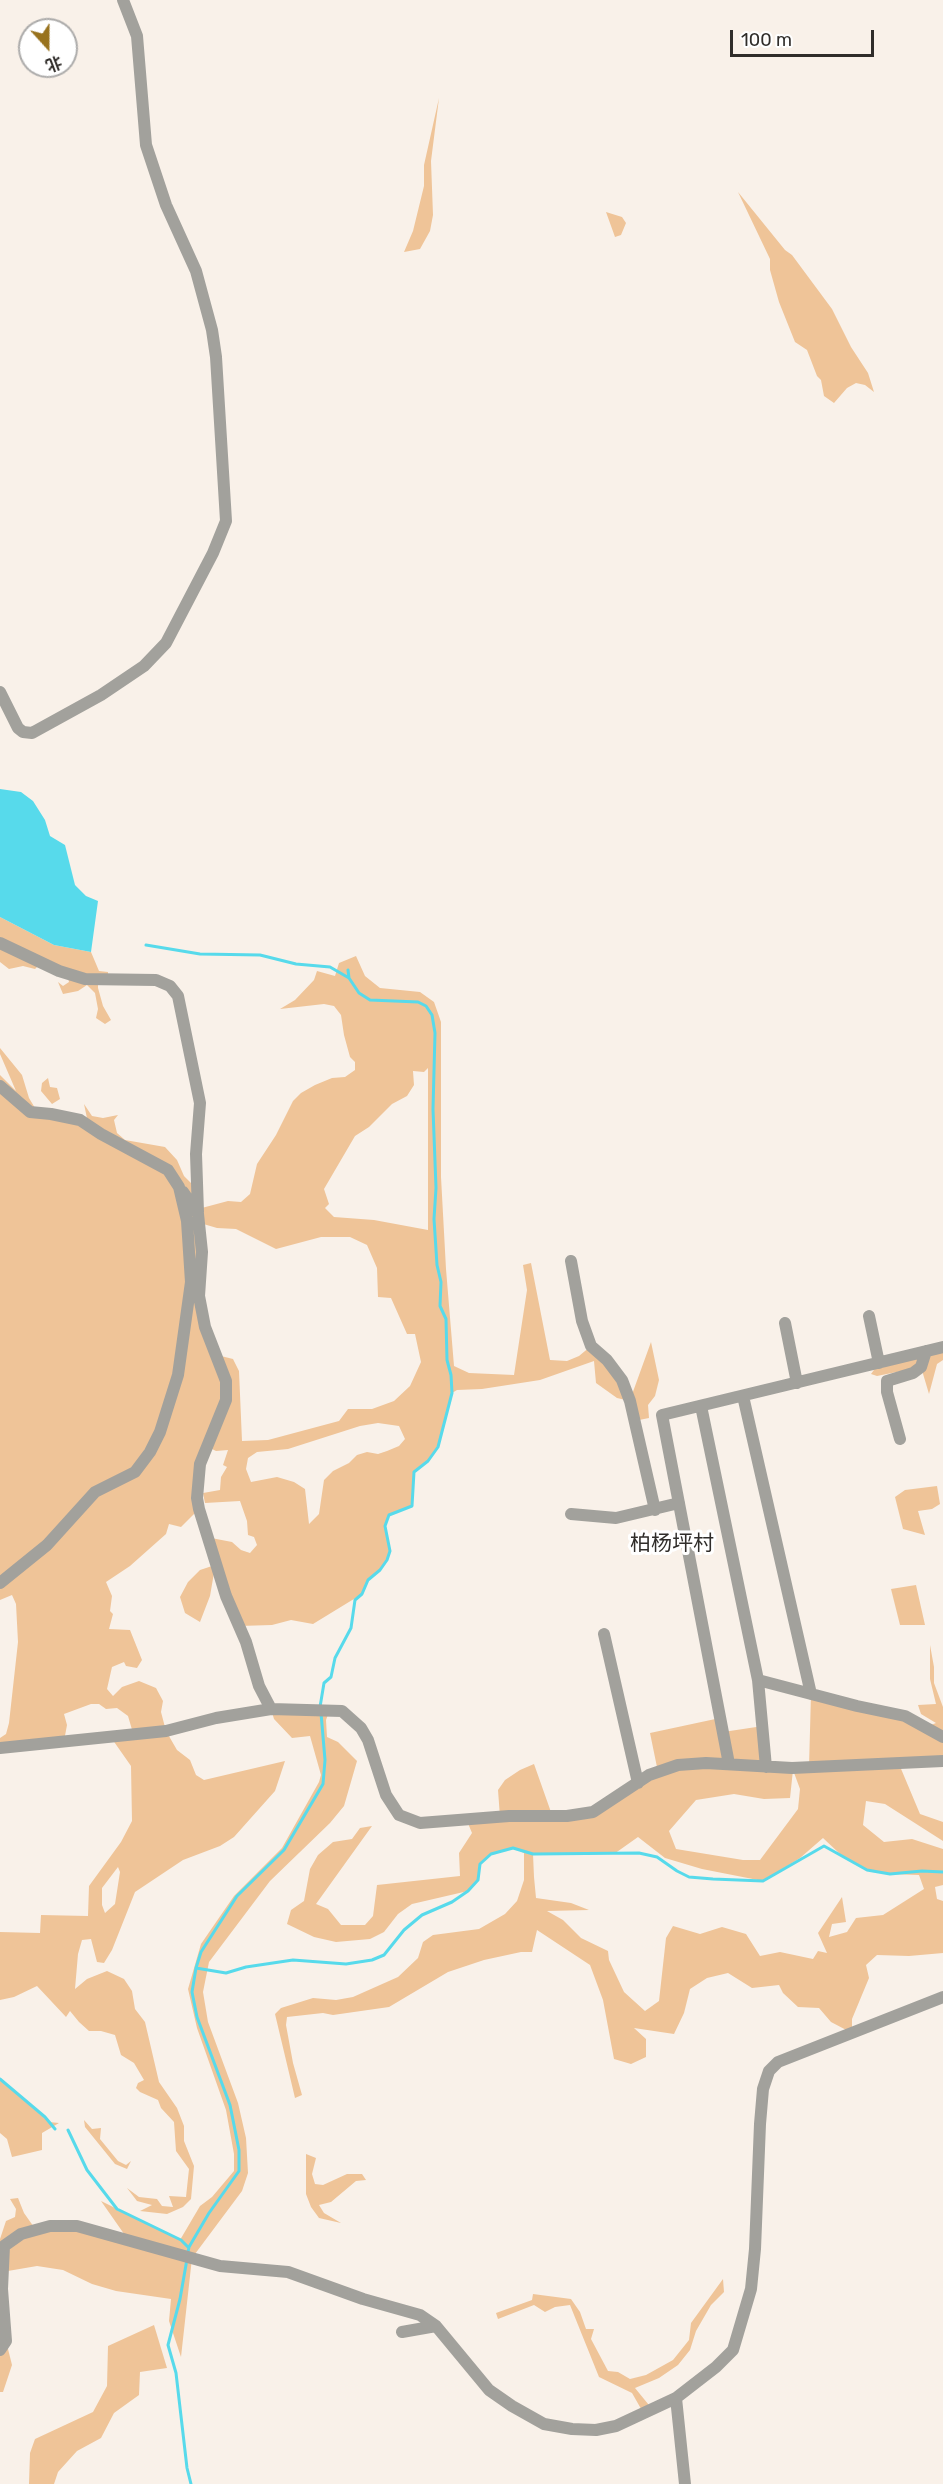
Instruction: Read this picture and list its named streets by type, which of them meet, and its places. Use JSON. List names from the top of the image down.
{
  "districts": ["柏杨坪村"],
  "scale_bar": "100 m",
  "north": "bottom"
}
